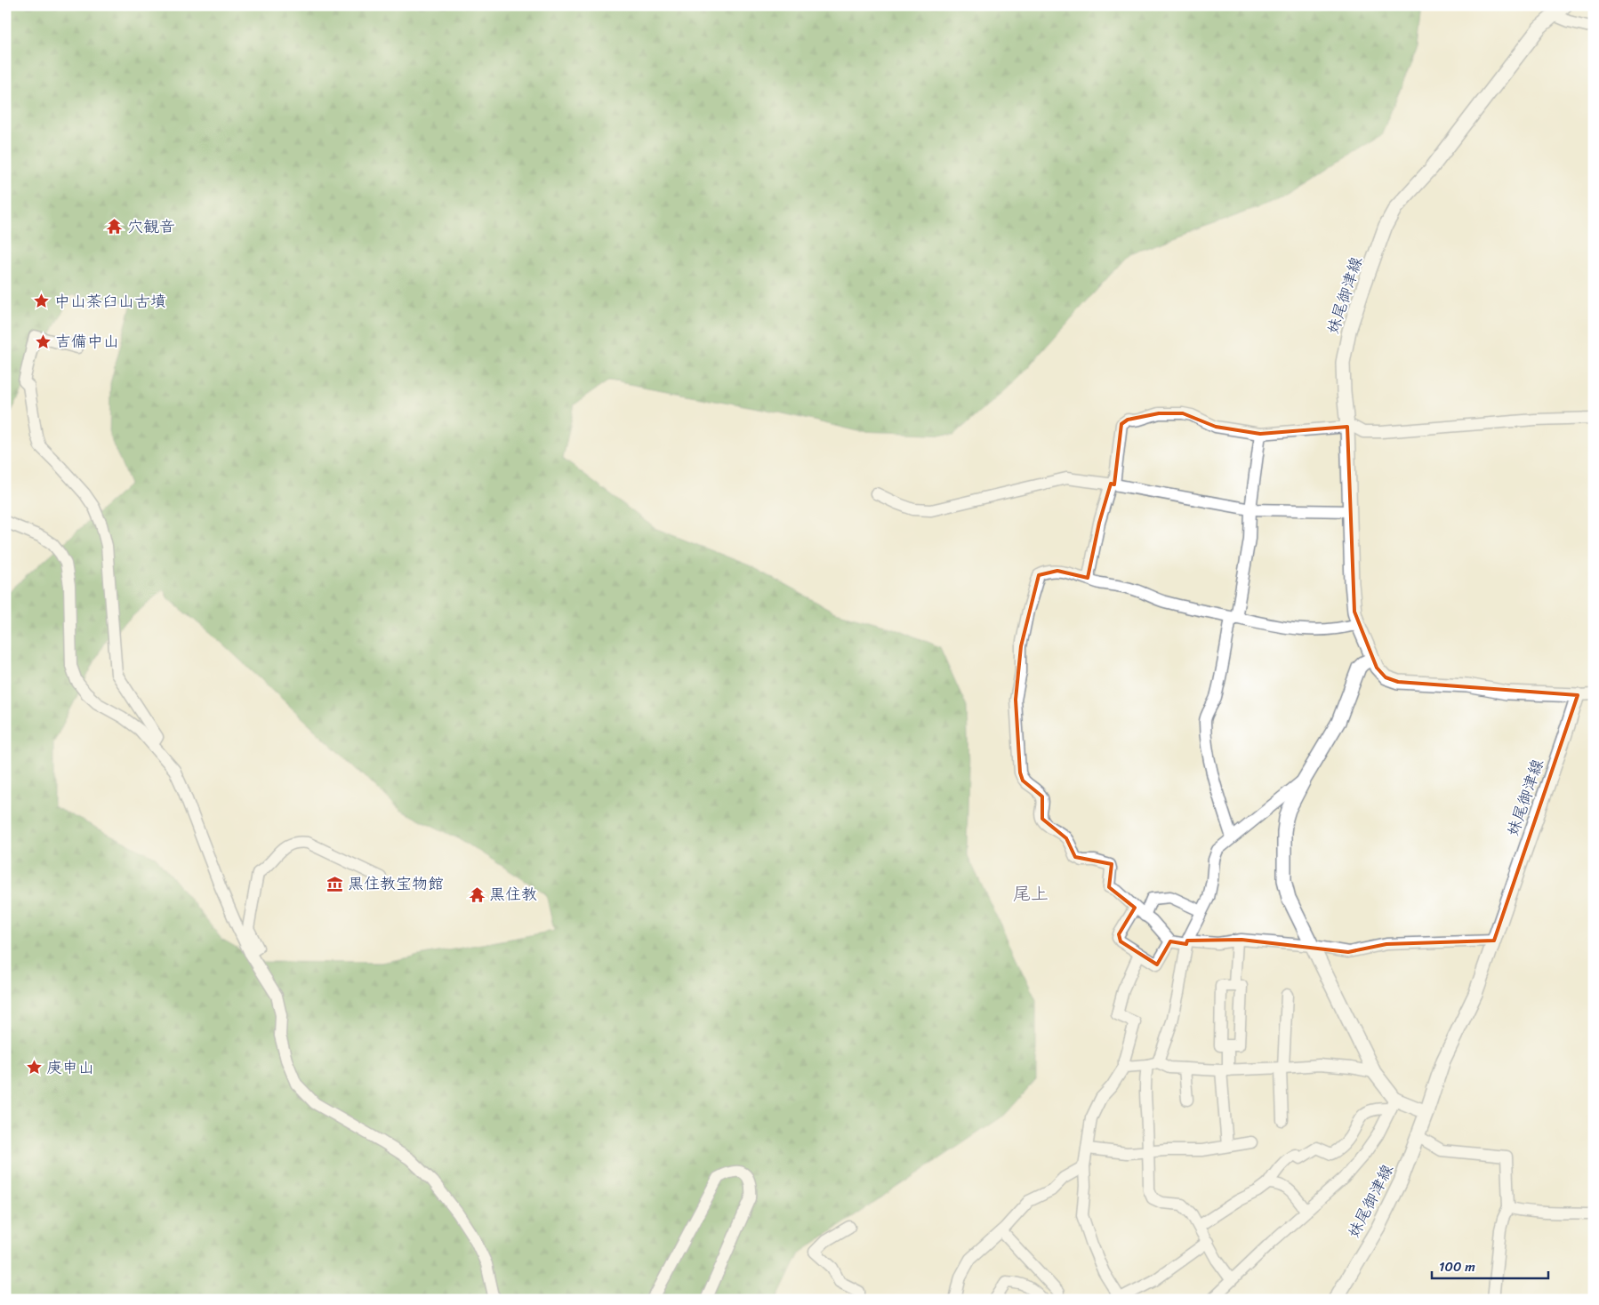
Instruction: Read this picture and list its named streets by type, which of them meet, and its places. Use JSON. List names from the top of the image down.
{
  "streets": {
    "main road": ["妹尾御津線"]
  },
  "districts": ["尾上"],
  "places": {
    "temple": ["穴観音", "黒住教"],
    "place": ["中山茶臼山古墳", "吉備中山", "庚申山"],
    "museum": ["黒住教宝物館"]
  },
  "scale_bar": "100 m"
}
